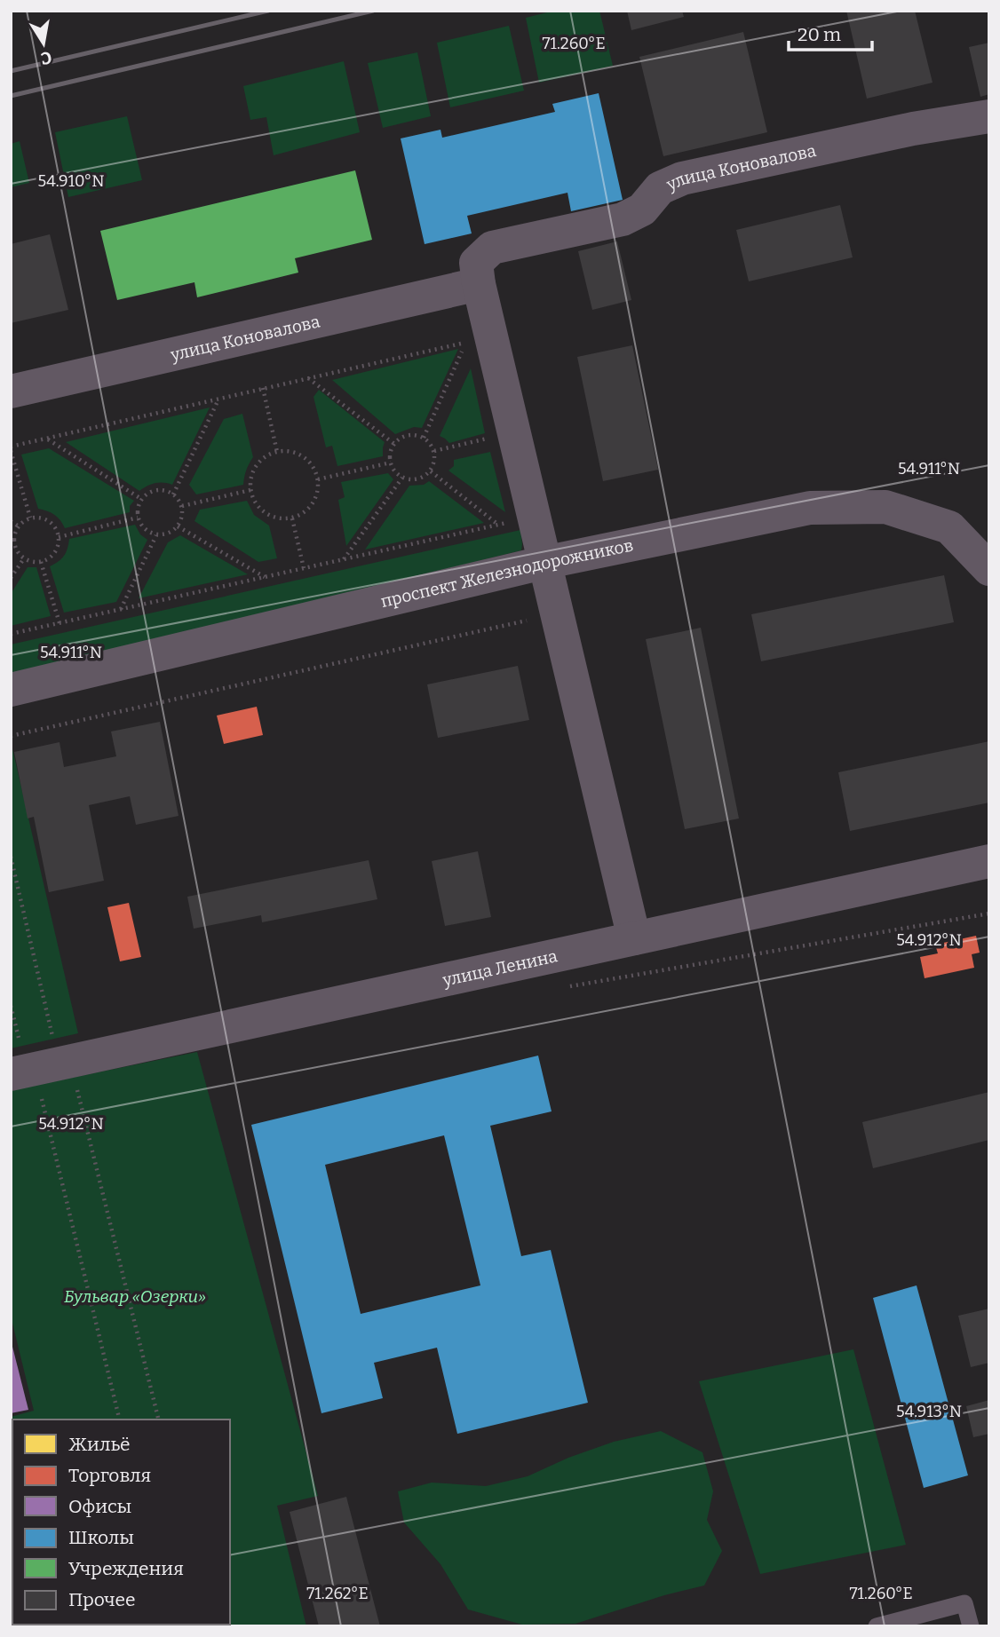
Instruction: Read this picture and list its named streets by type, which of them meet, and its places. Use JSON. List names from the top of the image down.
{
  "streets": {
    "street": ["улица Коновалова", "проспект Железнодорожников", "улица Ленина"]
  },
  "parks": ["Бульвар «Озерки»"],
  "legend": [
    "Жильё",
    "Торговля",
    "Офисы",
    "Школы",
    "Учреждения",
    "Прочее"
  ],
  "scale_bar": "20 m",
  "north": "bottom",
  "coordinates": [
    "71.260°E",
    "54.910°N",
    "54.911°N",
    "54.912°N",
    "54.913°N",
    "71.262°E"
  ]
}
